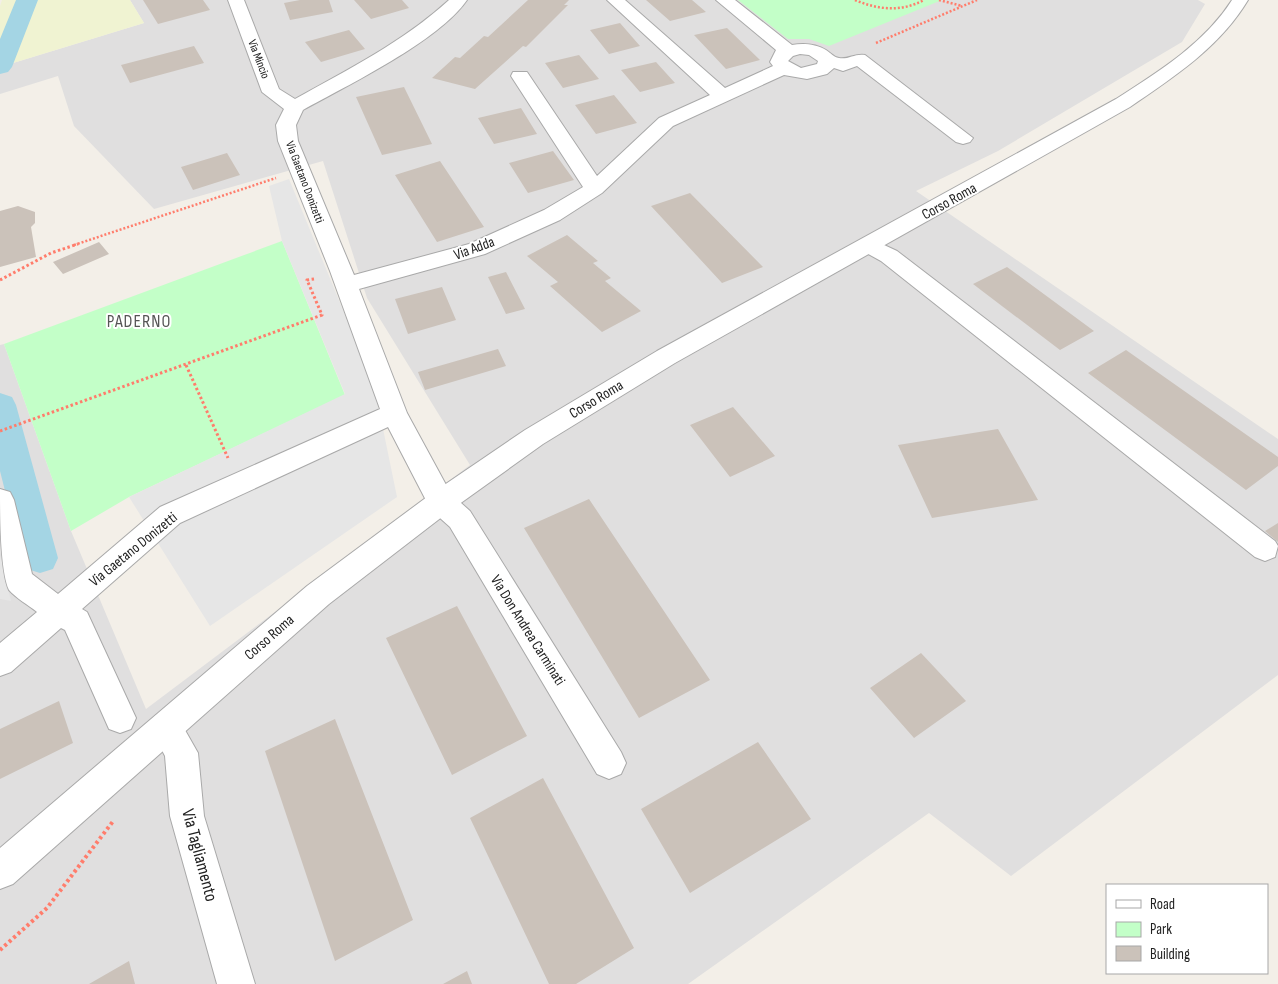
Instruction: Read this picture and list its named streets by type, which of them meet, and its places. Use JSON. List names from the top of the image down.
{
  "streets": {
    "street": [
      "Via Mincio",
      "Via Gaetano Donizetti",
      "Corso Roma",
      "Via Adda",
      "Via Don Andrea Carminati",
      "Via Tagliamento"
    ]
  },
  "crossings": [
    ["Via Mincio", "Via Gaetano Donizetti"],
    ["Via Gaetano Donizetti", "Corso Roma"],
    ["Via Gaetano Donizetti", "Via Adda"],
    ["Via Gaetano Donizetti", "Via Don Andrea Carminati"],
    ["Corso Roma", "Via Don Andrea Carminati"],
    ["Corso Roma", "Via Tagliamento"]
  ],
  "districts": ["PADERNO"],
  "legend": ["Road", "Park", "Building"]
}
